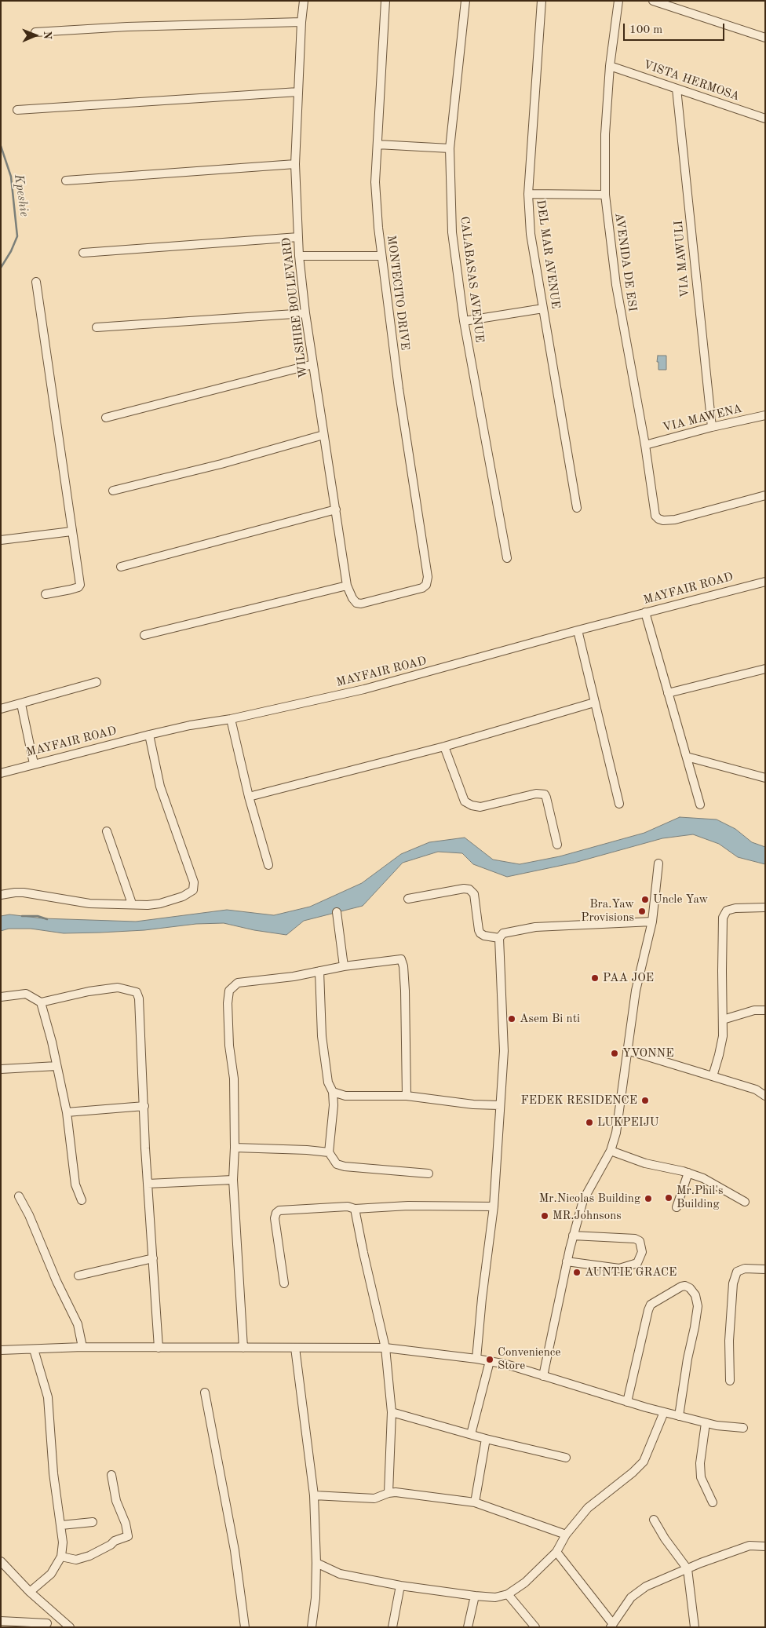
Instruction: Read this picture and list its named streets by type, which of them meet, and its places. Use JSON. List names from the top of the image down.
{
  "streets": {
    "street": [
      "VISTA HERMOSA",
      "DEL MAR AVENUE",
      "VIA MAWULI",
      "AVENIDA DE ESI",
      "CALABASAS AVENUE",
      "MONTECITO DRIVE",
      "WILSHIRE BOULEVARD",
      "VIA MAWENA",
      "MAYFAIR ROAD"
    ]
  },
  "crossings": [
    ["VISTA HERMOSA", "VIA MAWULI"],
    ["VISTA HERMOSA", "AVENIDA DE ESI"],
    ["VIA MAWULI", "VIA MAWENA"],
    ["AVENIDA DE ESI", "VIA MAWENA"],
    ["MONTECITO DRIVE", "WILSHIRE BOULEVARD"]
  ],
  "water": ["Kpeshie"],
  "places": [
    "Uncle Yaw",
    "Bra.Yaw Provisions",
    "PAA JOE",
    "Asem Bi nti",
    "YVONNE",
    "FEDEK RESIDENCE",
    "LUKPEIJU",
    "Mr.Phil's Building",
    "Mr.Nicolas Building",
    "MR.Johnsons",
    "AUNTIE GRACE",
    "Convenience Store"
  ],
  "scale_bar": "100 m",
  "north": "right"
}
